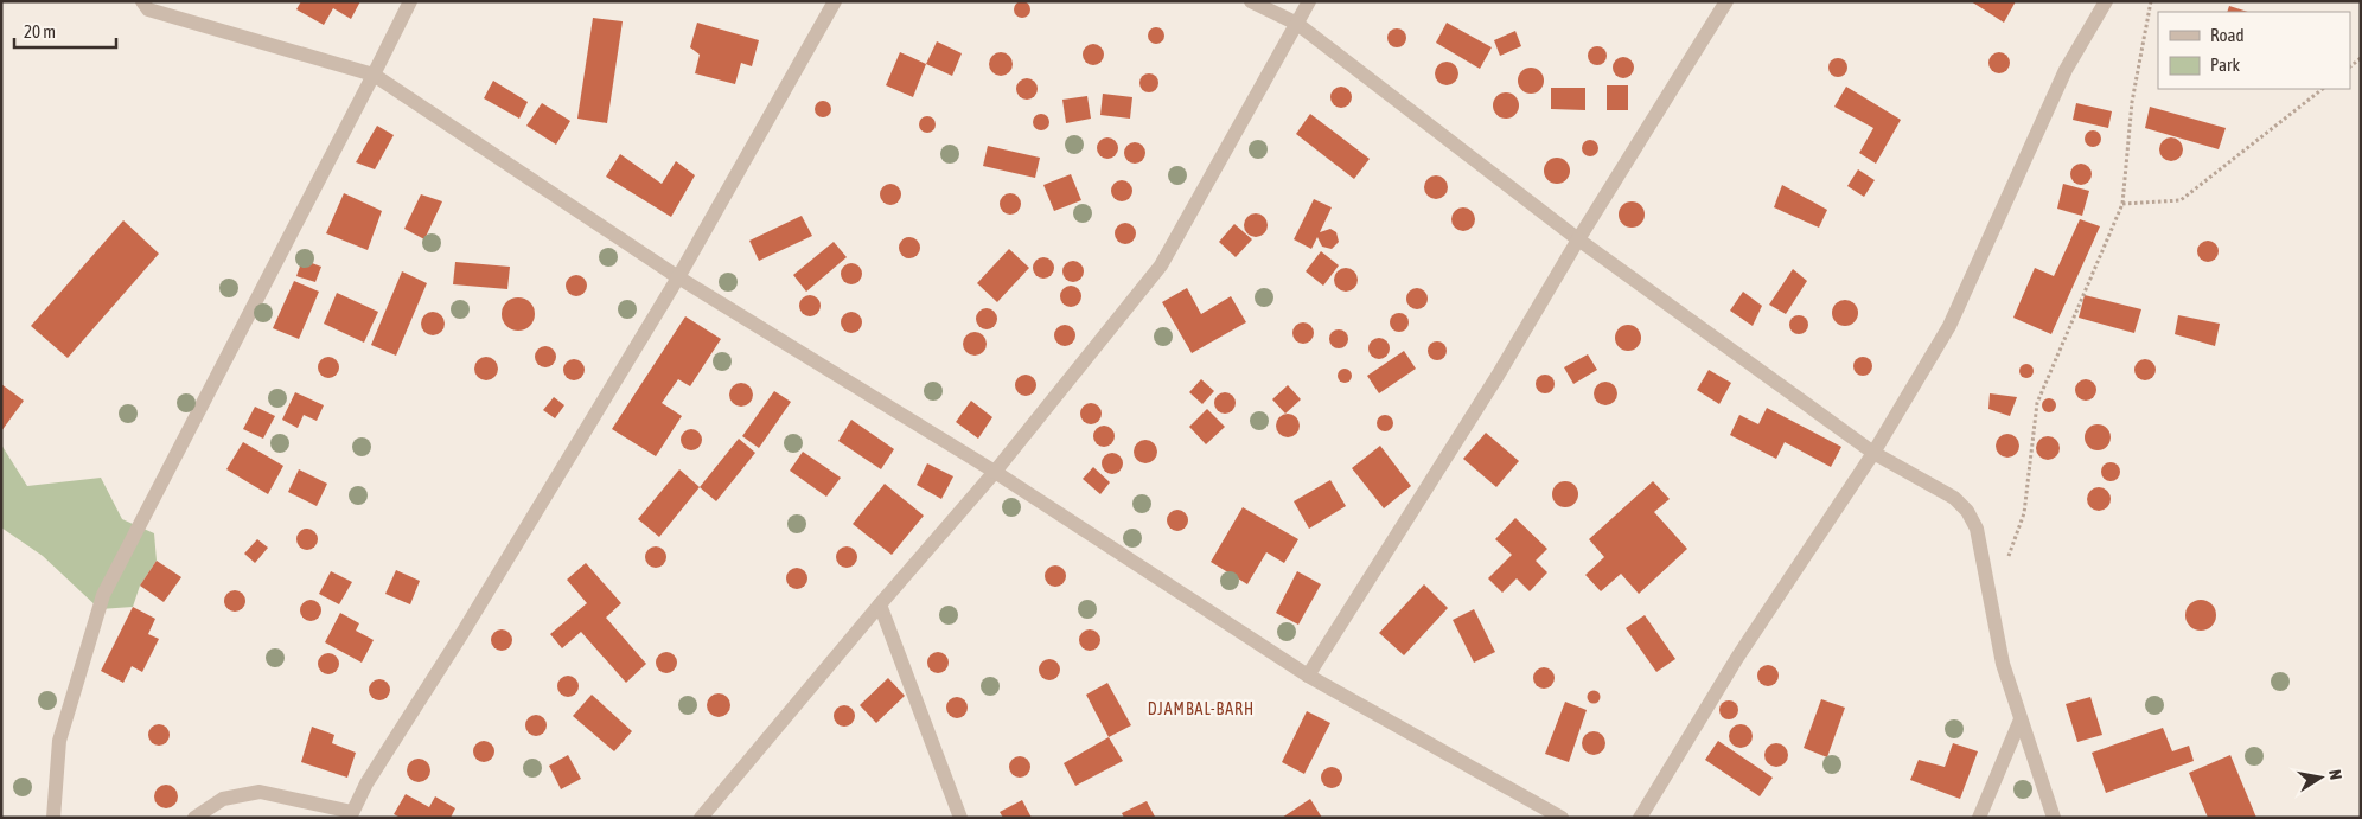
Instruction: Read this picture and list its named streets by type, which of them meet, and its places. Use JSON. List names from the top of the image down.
{
  "districts": ["DJAMBAL-BARH"],
  "legend": ["Road", "Park"],
  "scale_bar": "20 m",
  "north": "right"
}
